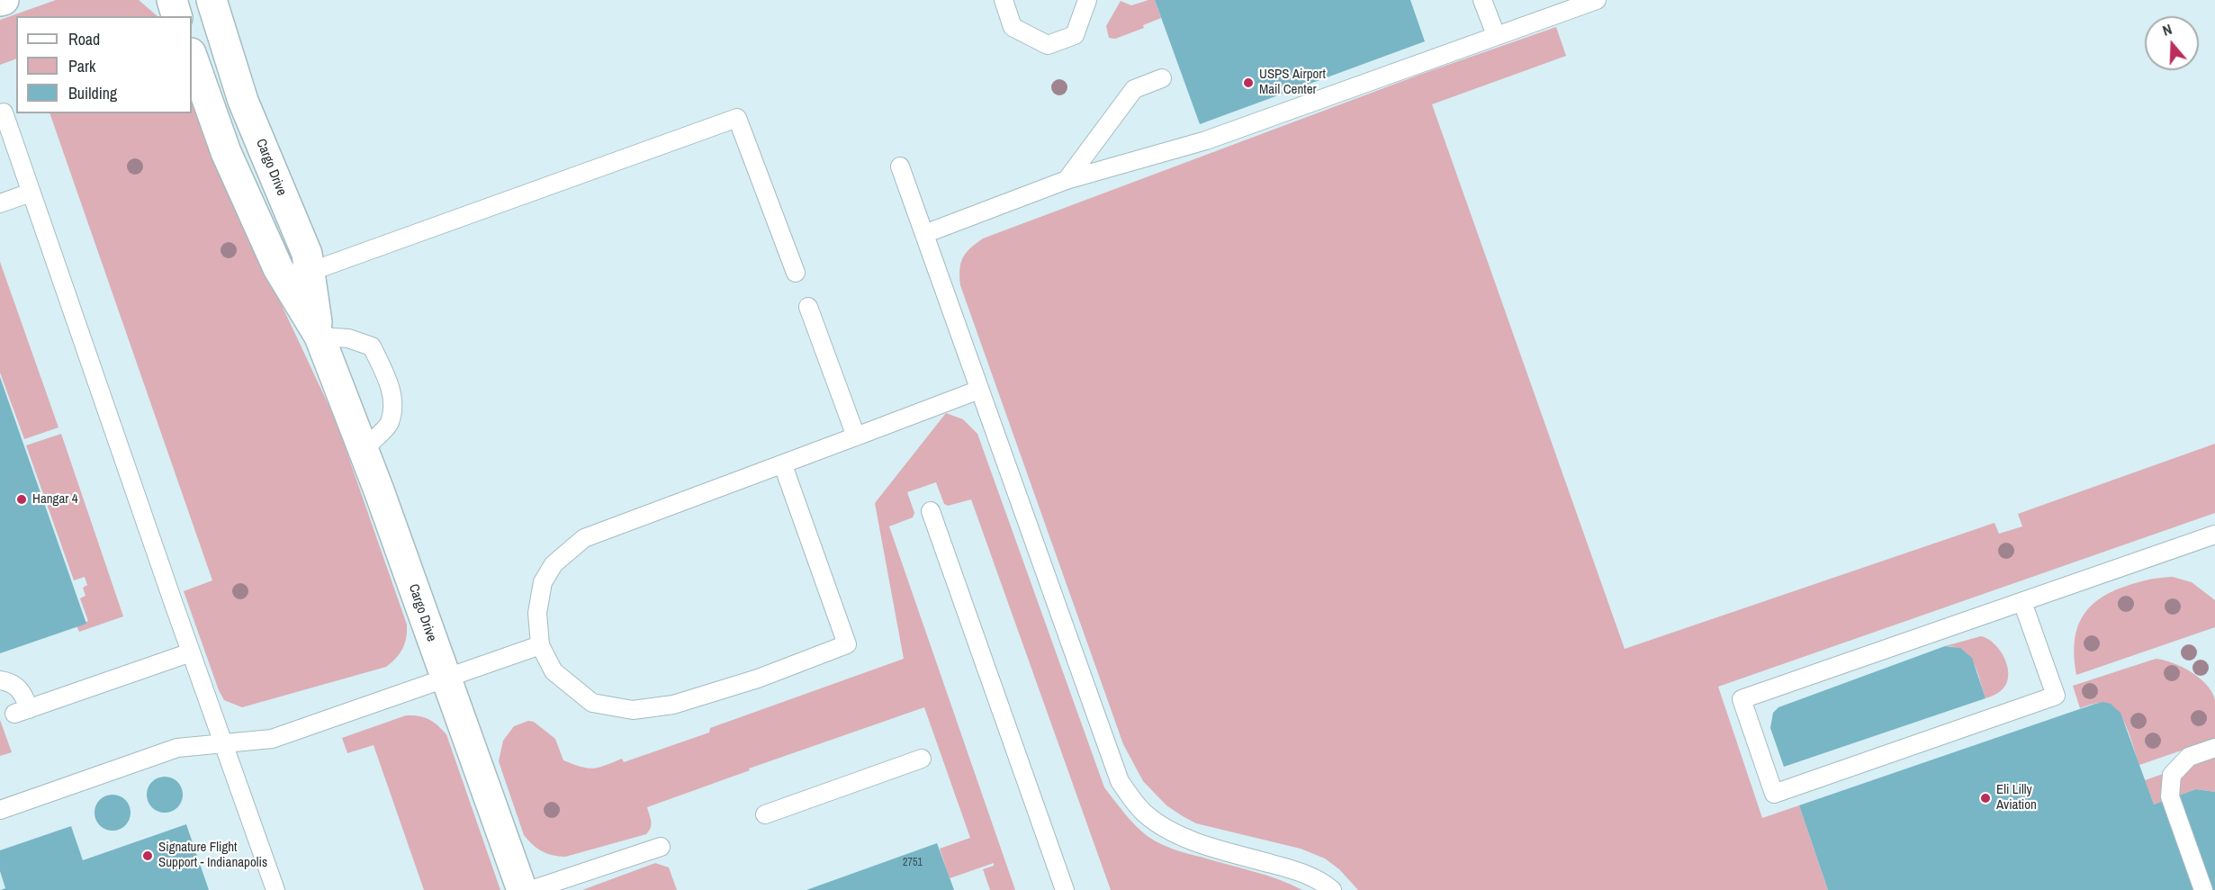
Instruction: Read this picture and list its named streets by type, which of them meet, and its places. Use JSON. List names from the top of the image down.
{
  "streets": {
    "street": ["Cargo Drive"]
  },
  "places": [
    "USPS Airport Mail Center",
    "Hangar 4",
    "Eli Lilly Aviation",
    "Signature Flight Support - Indianapolis"
  ],
  "house_numbers": ["2751"],
  "legend": ["Road", "Park", "Building"],
  "north": "top"
}
